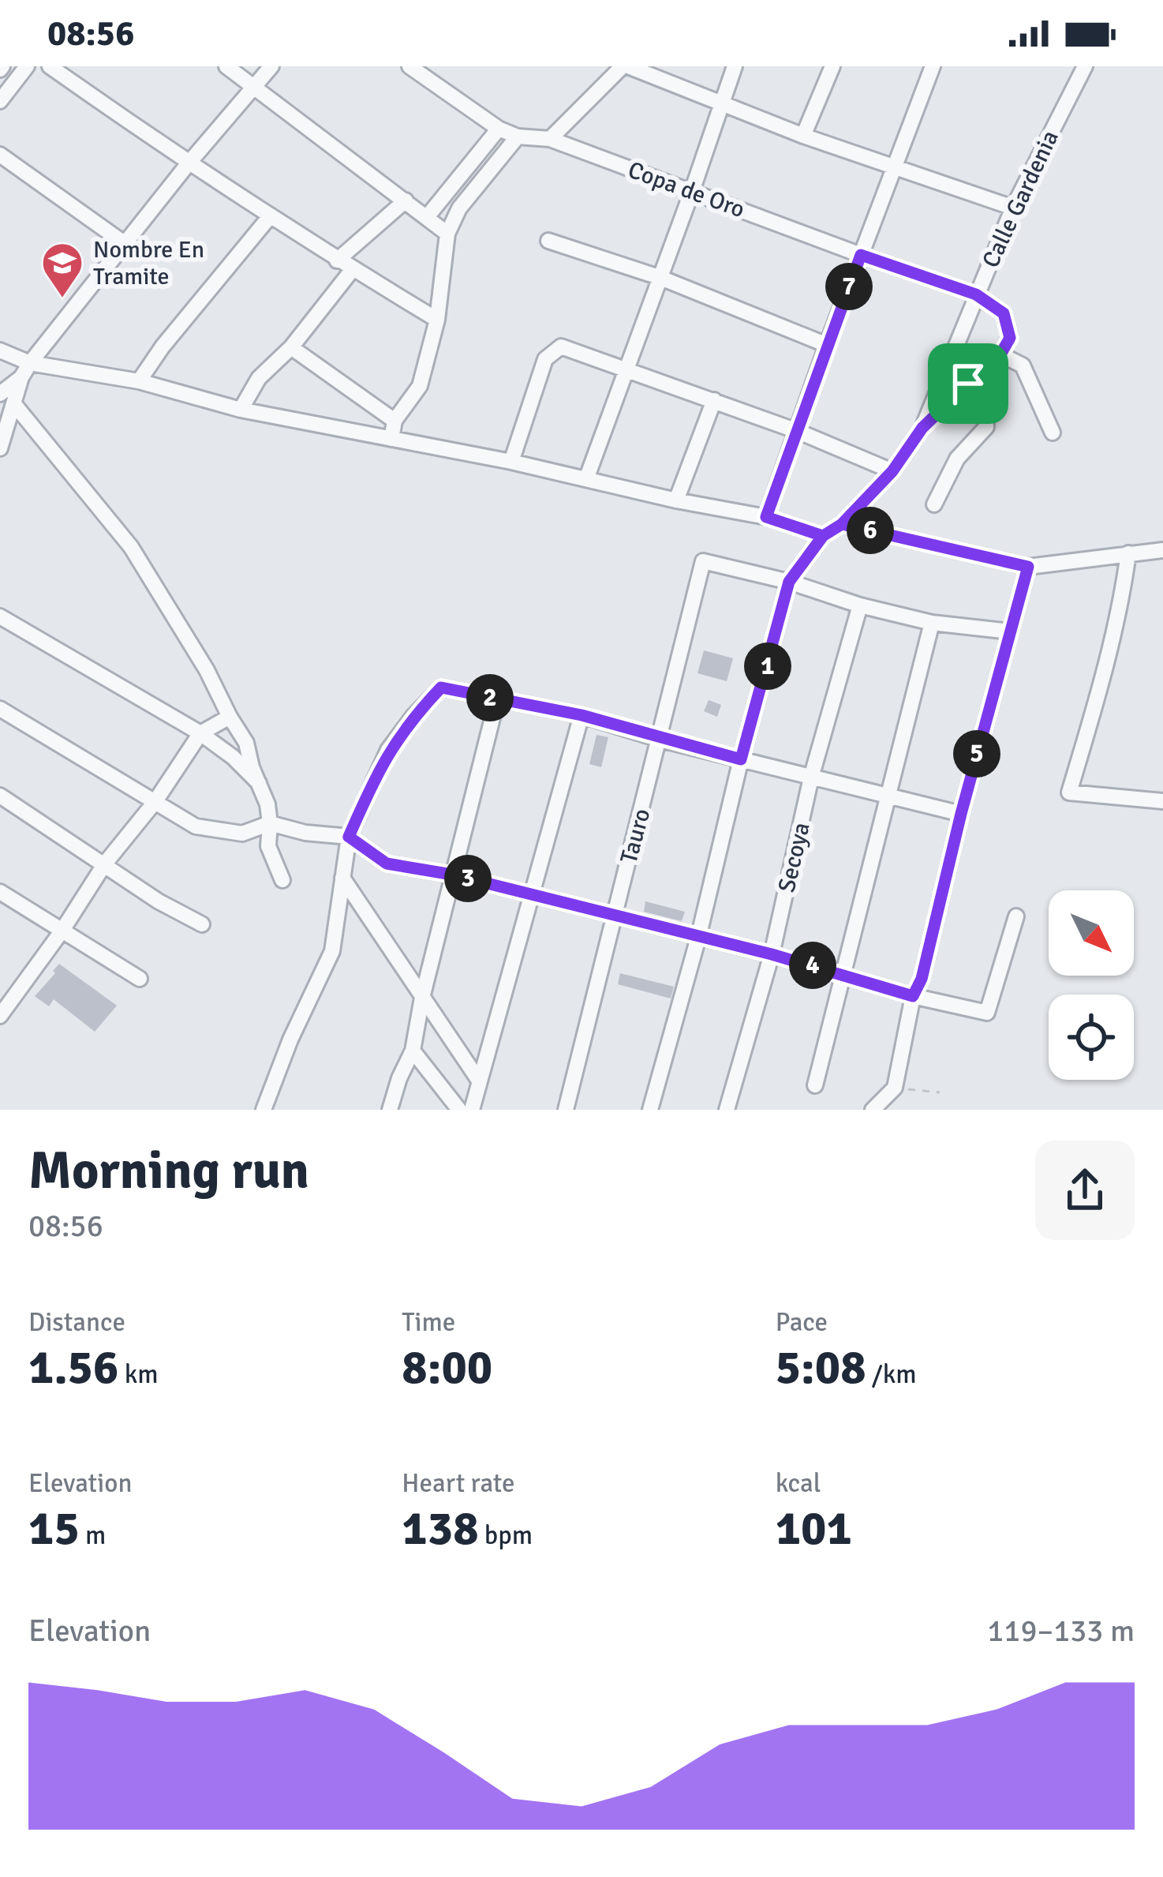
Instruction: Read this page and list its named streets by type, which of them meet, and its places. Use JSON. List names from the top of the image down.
{
  "streets": {
    "street": [
      "Copa de Oro",
      "Calle Gardenia",
      "Tauro",
      "Secoya"
    ]
  },
  "crossings": [
    ["Copa de Oro", "Calle Gardenia"]
  ],
  "places": {
    "school or university": ["Nombre En Tramite"]
  },
  "north": "bottom right",
  "page": {
    "status": "08:56",
    "pins": [
      "7",
      "6",
      "1",
      "2",
      "5",
      "3",
      "4"
    ],
    "heading": ["Morning run", "08:56"],
    "stats": [
      ["Distance", "1.56 km"],
      ["Time", "8:00"],
      ["Pace", "5:08 /km"],
      ["Elevation", "15 m"],
      ["Heart rate", "138 bpm"],
      ["kcal", "101"]
    ],
    "chart": ["Elevation", "119–133 m"]
  }
}
